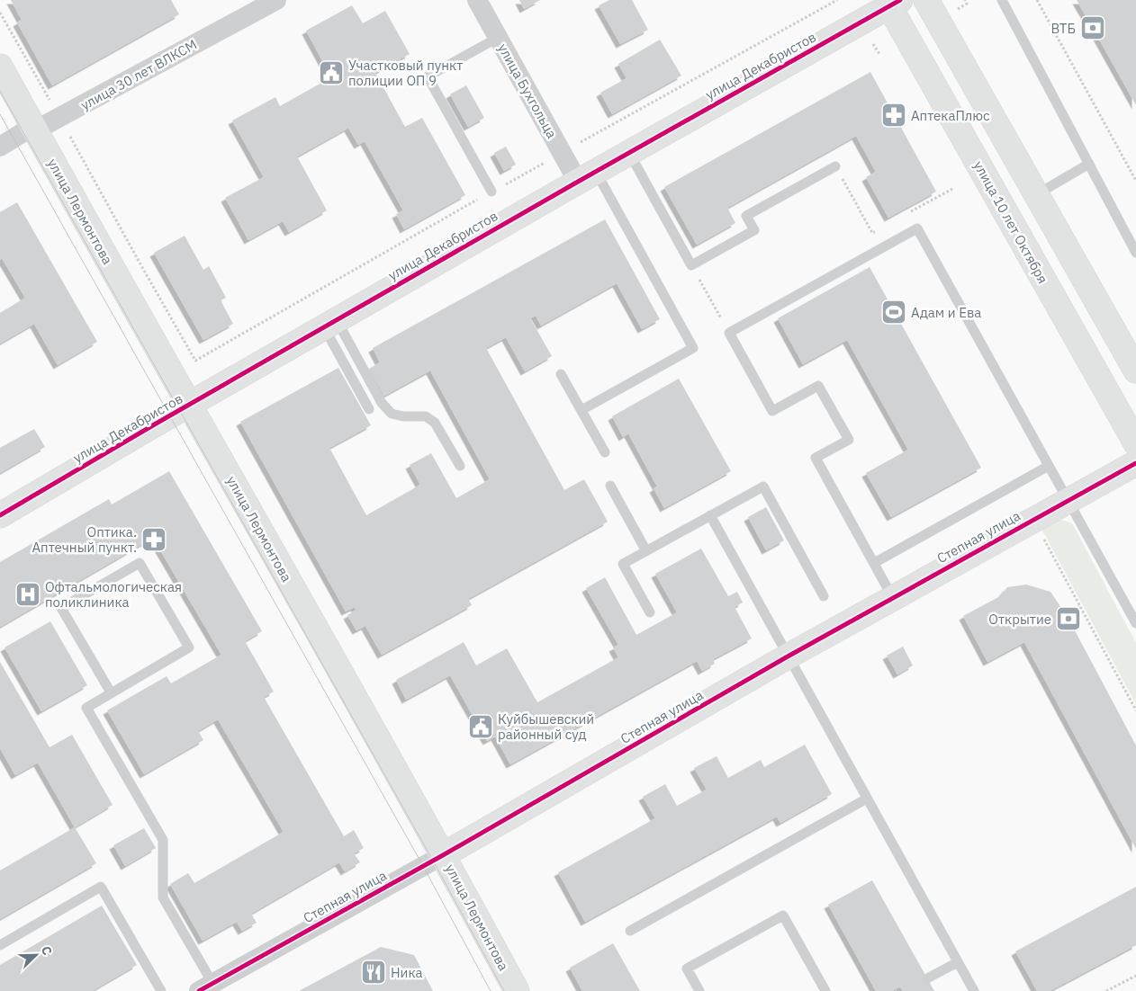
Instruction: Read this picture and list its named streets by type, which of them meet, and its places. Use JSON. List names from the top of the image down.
{
  "streets": {
    "main road": [
      "улица Декабристов",
      "улица Лермонтова",
      "улица 10 лет Октября",
      "Степная улица"
    ],
    "street": ["улица 30 лет ВЛКСМ", "улица Бухгольца"]
  },
  "crossings": [
    ["улица Декабристов", "улица Бухгольца"],
    ["улица Декабристов", "улица Лермонтова"],
    ["улица Декабристов", "улица 10 лет Октября"],
    ["улица 30 лет ВЛКСМ", "улица Лермонтова"],
    ["улица Лермонтова", "Степная улица"]
  ],
  "places": {
    "bank": ["ВТБ", "Открытие"],
    "public building": ["Участковый пункт полиции ОП 9", "Куйбышевский районный суд"],
    "pharmacy": ["АптекаПлюс", "Оптика. Аптечный пункт."],
    "sports": ["Адам и Ева"],
    "hospital": ["Офтальмологическая поликлиника"],
    "restaurant": ["Ника"]
  },
  "north": "top right"
}
